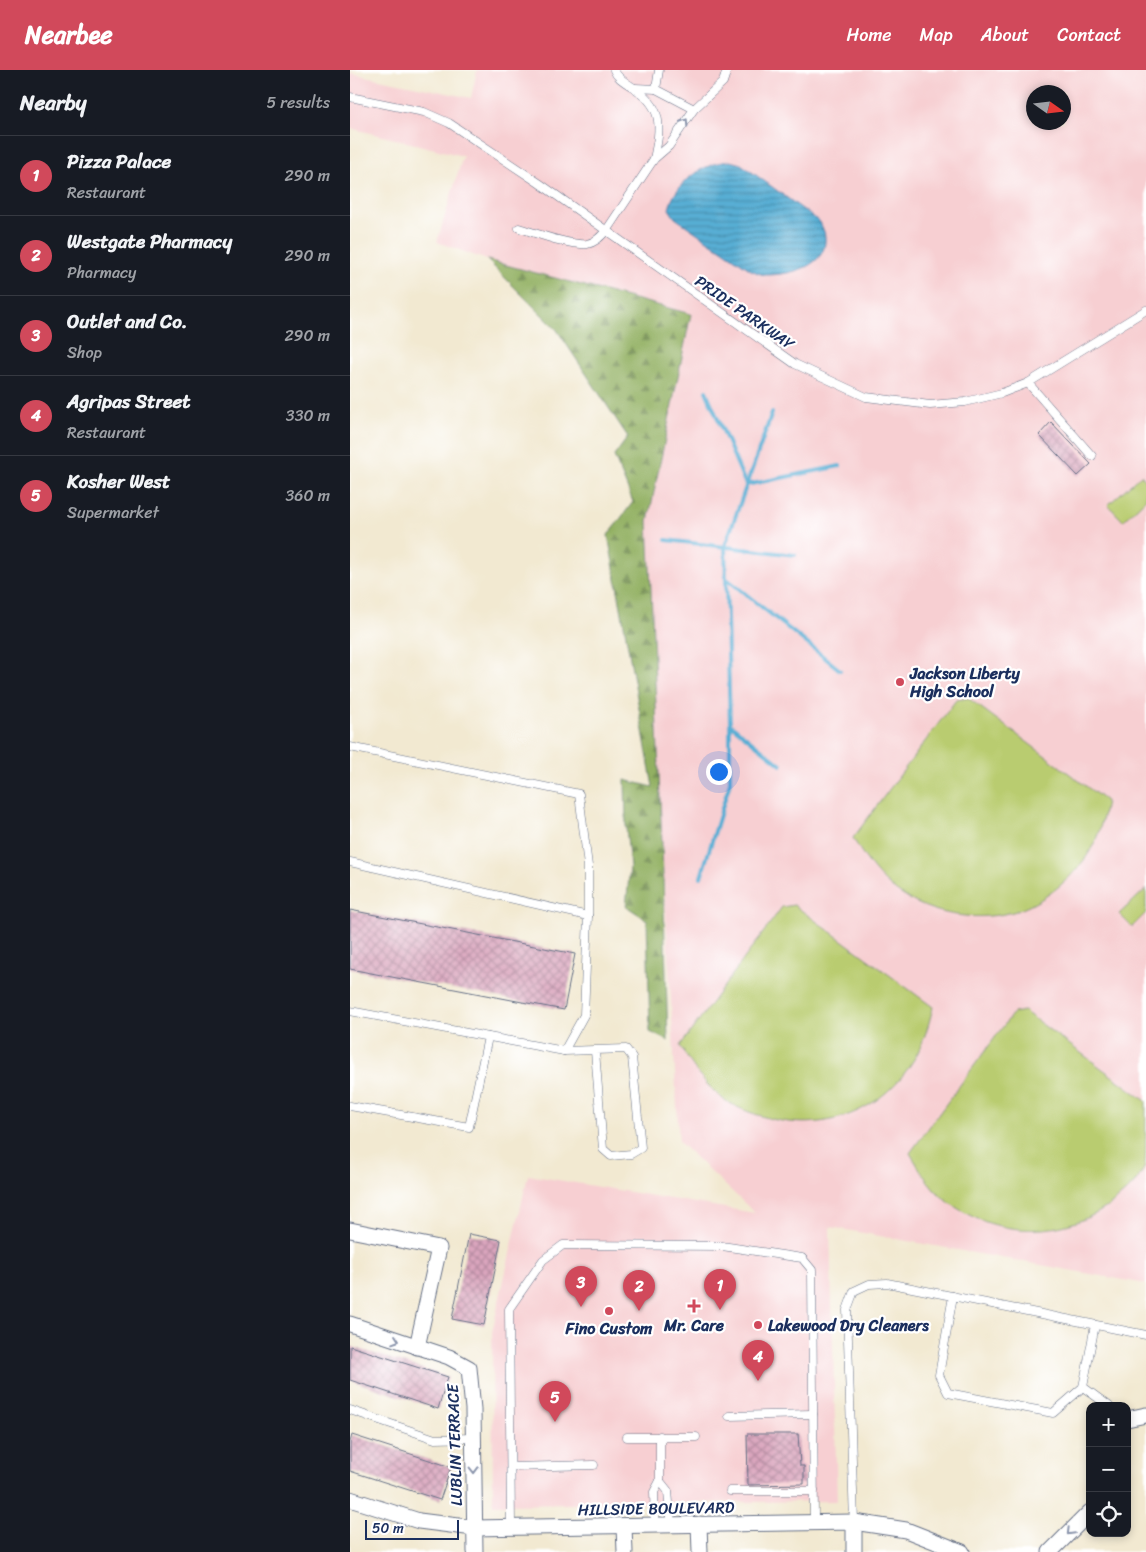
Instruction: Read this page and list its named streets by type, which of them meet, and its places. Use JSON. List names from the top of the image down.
{
  "streets": {
    "street": ["LUBLIN TERRACE", "HILLSIDE BOULEVARD"],
    "lane": ["PRIDE PARKWAY"]
  },
  "crossings": [
    ["LUBLIN TERRACE", "HILLSIDE BOULEVARD"]
  ],
  "one_way": ["LUBLIN TERRACE"],
  "places": {
    "other": ["Jackson Liberty High School", "Fino Custom", "Lakewood Dry Cleaners"],
    "health": ["Mr. Care"]
  },
  "scale_bar": "50 m",
  "north": "right",
  "page": {
    "header": "Nearbee",
    "nav": [
      "Home",
      "Map",
      "About",
      "Contact"
    ],
    "heading": ["Nearby", "5 results"],
    "list": [
      {
        "mark": "1",
        "name": "Pizza Palace",
        "note": "Restaurant",
        "value": "290 m"
      },
      {
        "mark": "2",
        "name": "Westgate Pharmacy",
        "note": "Pharmacy",
        "value": "290 m"
      },
      {
        "mark": "3",
        "name": "Outlet and Co.",
        "note": "Shop",
        "value": "290 m"
      },
      {
        "mark": "4",
        "name": "Agripas Street",
        "note": "Restaurant",
        "value": "330 m"
      },
      {
        "mark": "5",
        "name": "Kosher West",
        "note": "Supermarket",
        "value": "360 m"
      }
    ],
    "pins": [
      "3",
      "1",
      "2",
      "4",
      "5"
    ],
    "map_buttons": ["+", "−"],
    "scale": "50 m"
  }
}
